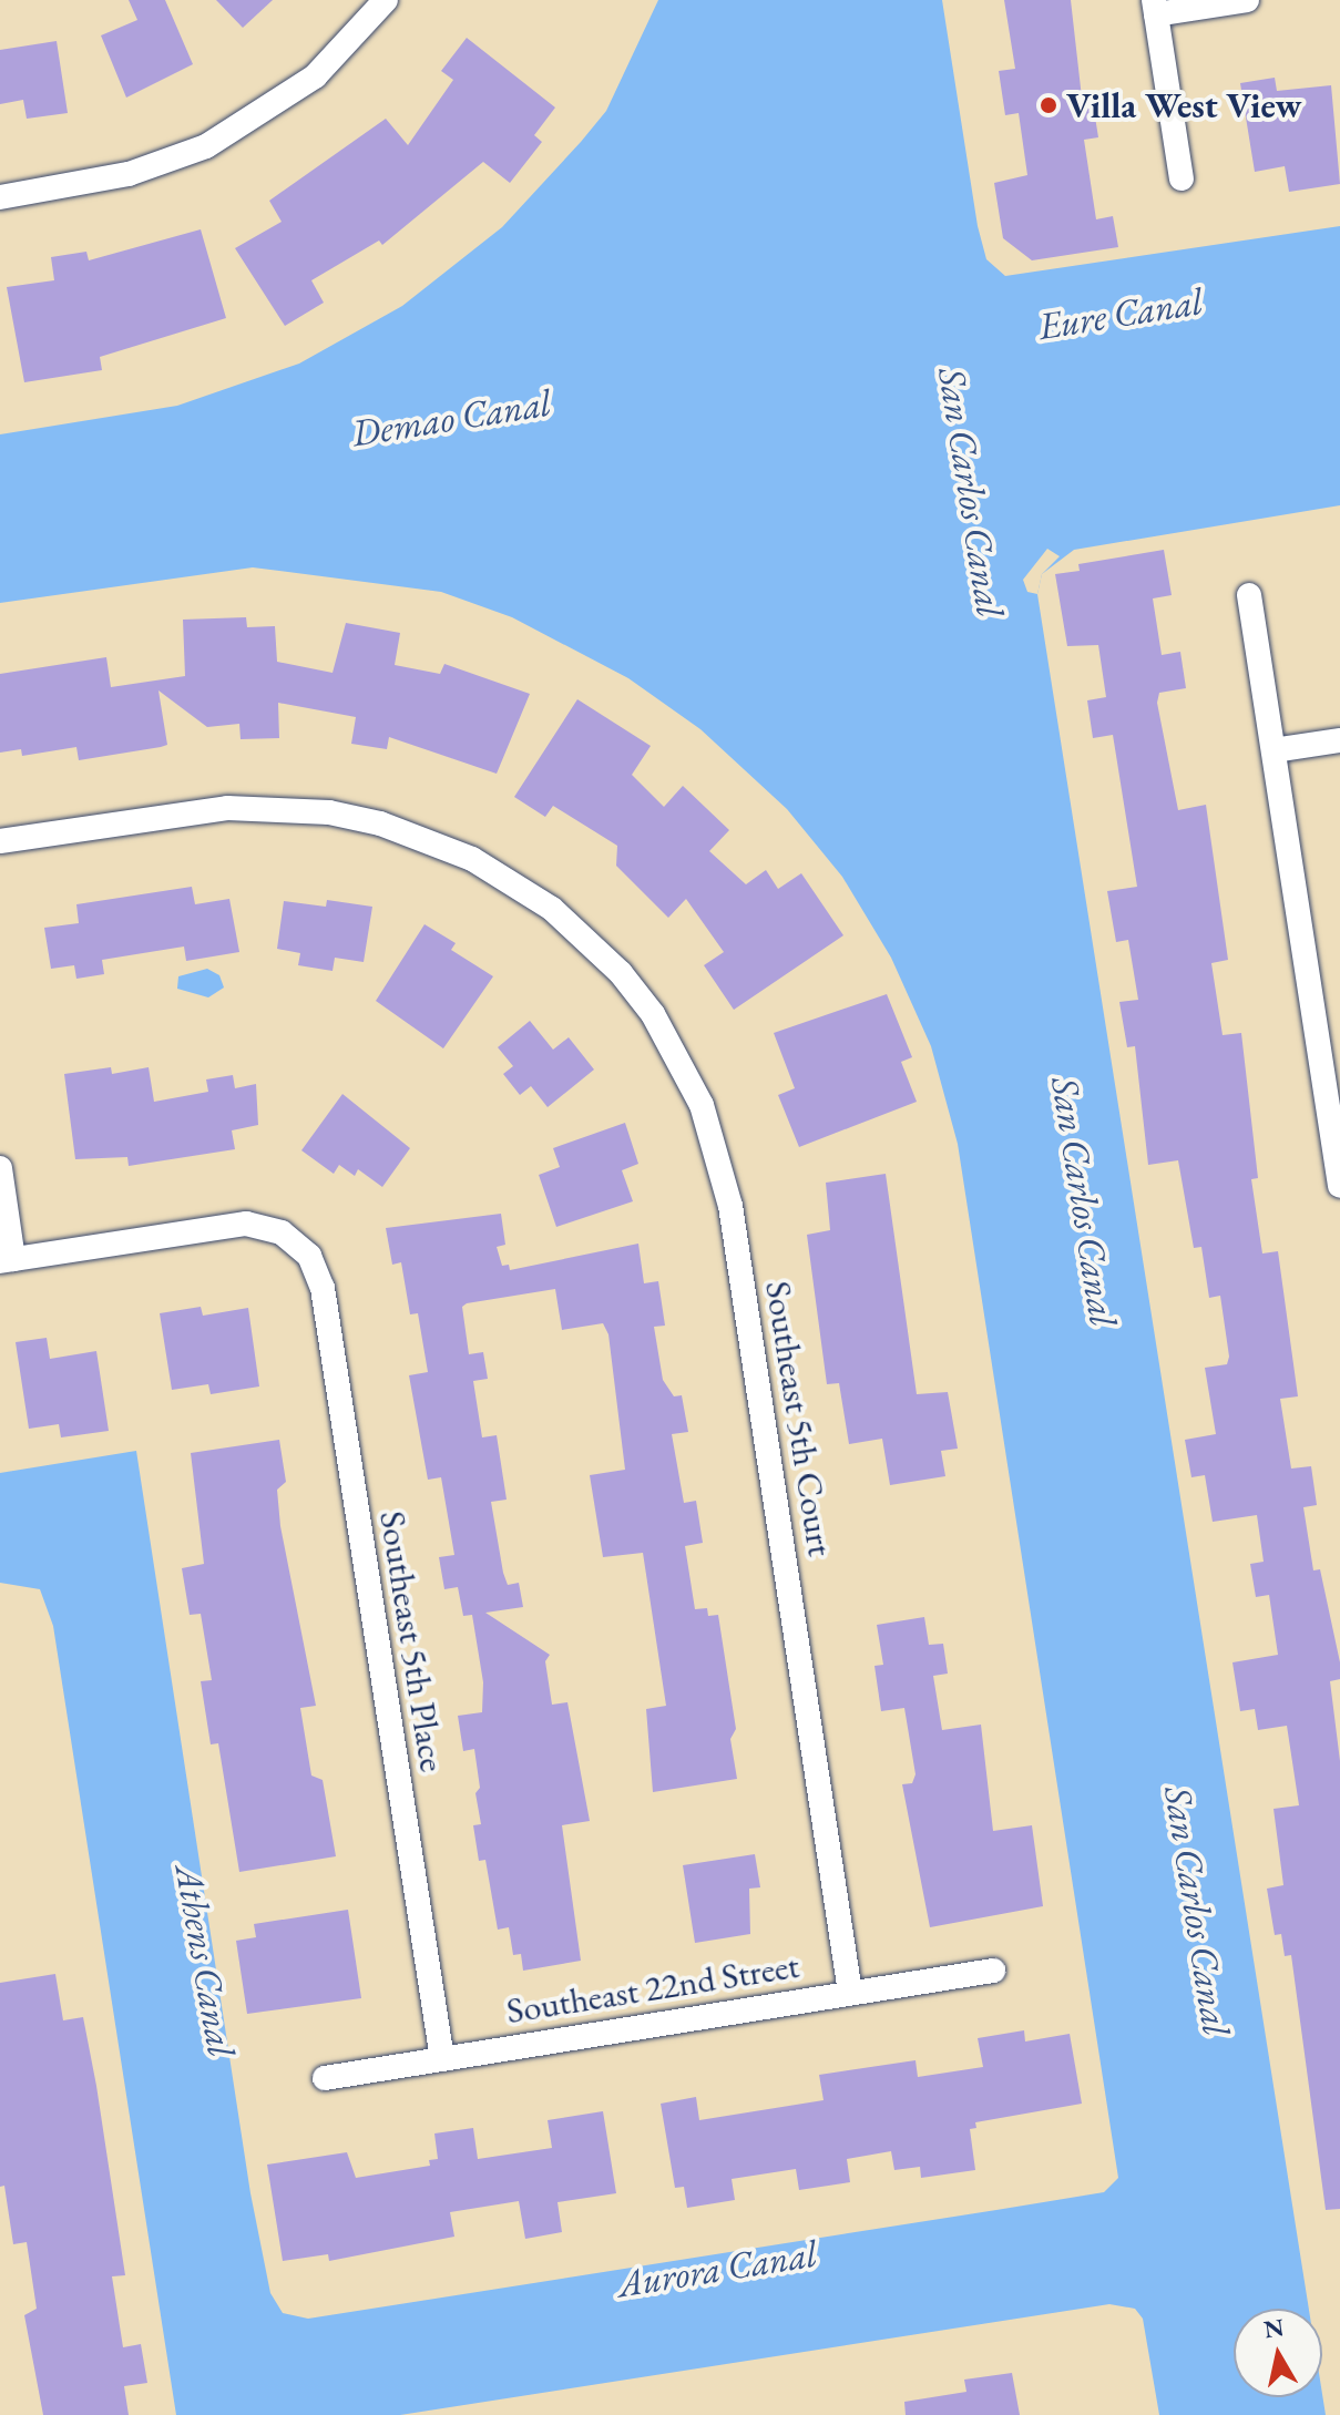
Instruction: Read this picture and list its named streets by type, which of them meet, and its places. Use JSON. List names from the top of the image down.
{
  "streets": {
    "street": ["Southeast 5th Court", "Southeast 5th Place", "Southeast 22nd Street"]
  },
  "crossings": [
    ["Southeast 5th Court", "Southeast 22nd Street"],
    ["Southeast 5th Place", "Southeast 22nd Street"]
  ],
  "water": [
    "Eure Canal",
    "Demao Canal",
    "San Carlos Canal",
    "Athens Canal",
    "Aurora Canal"
  ],
  "places": ["Villa West View"],
  "north": "top"
}
